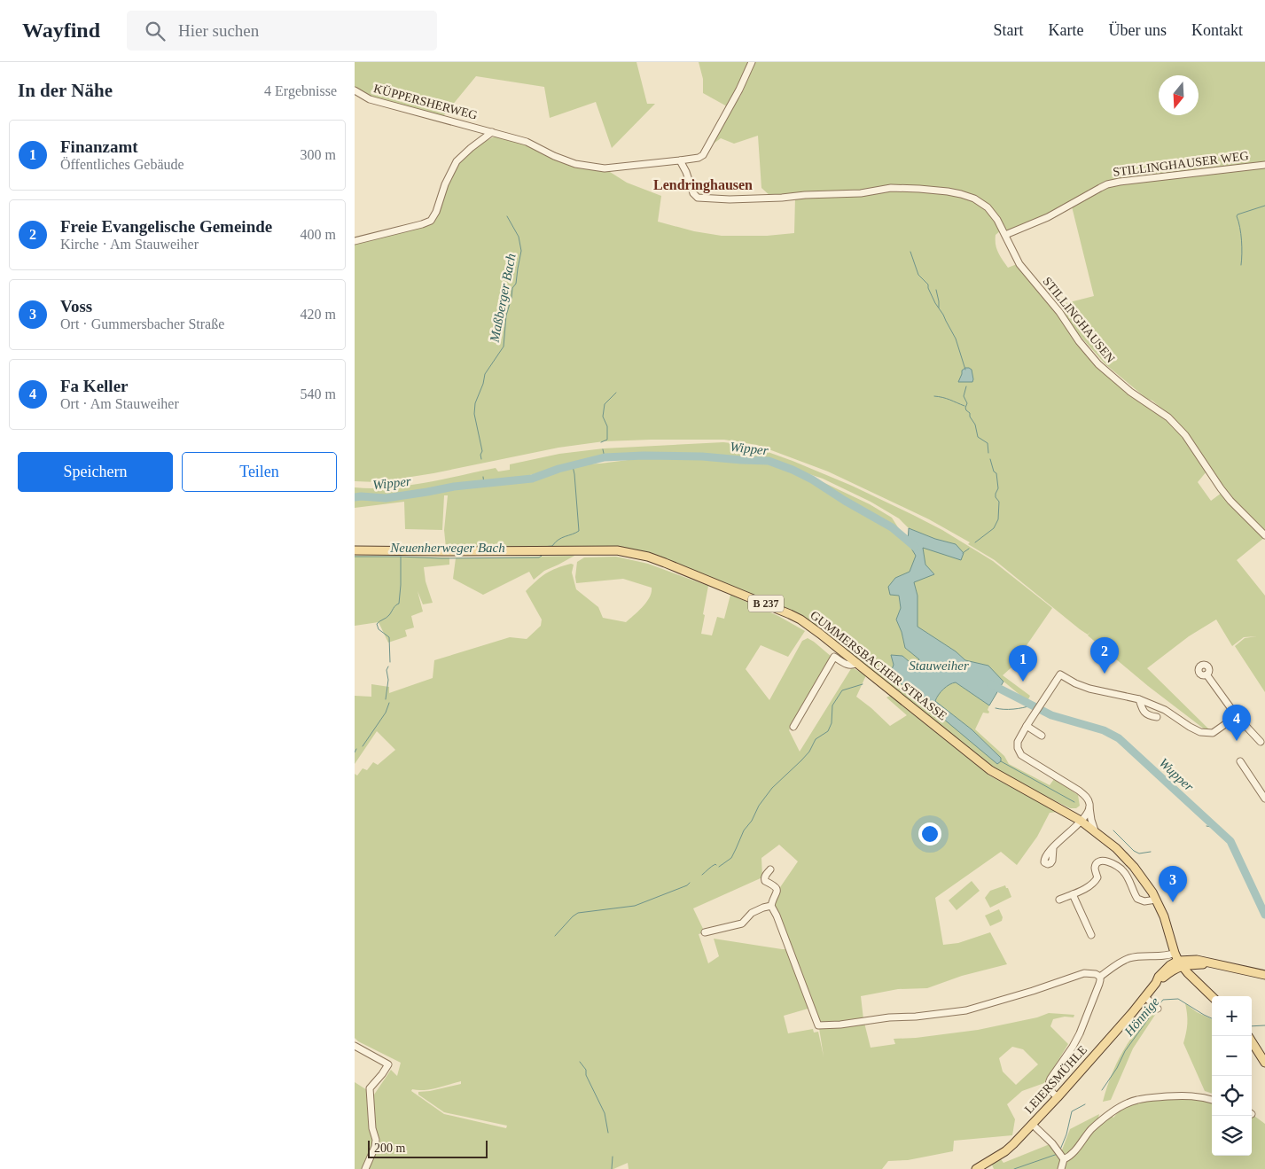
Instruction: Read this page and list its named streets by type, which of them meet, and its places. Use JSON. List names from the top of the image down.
{
  "streets": {
    "main road": ["B 237", "GUMMERSBACHER STRASSE", "LEIERSMÜHLE"],
    "street": ["KÜPPERSHERWEG", "STILLINGHAUSER WEG", "STILLINGHAUSEN"]
  },
  "crossings": [
    ["STILLINGHAUSER WEG", "STILLINGHAUSEN"],
    ["B 237", "GUMMERSBACHER STRASSE"],
    ["B 237", "LEIERSMÜHLE"],
    ["GUMMERSBACHER STRASSE", "LEIERSMÜHLE"]
  ],
  "districts": ["Lendringhausen"],
  "water": [
    "Maßberger Bach",
    "Wipper",
    "Neuenherweger Bach",
    "Stauweiher",
    "Wupper",
    "Hönnige"
  ],
  "scale_bar": "200 m",
  "north": "bottom",
  "page": {
    "header": "Wayfind",
    "search": "Hier suchen",
    "nav": [
      "Start",
      "Karte",
      "Über uns",
      "Kontakt"
    ],
    "heading": ["In der Nähe", "4 Ergebnisse"],
    "list": [
      {
        "mark": "1",
        "name": "Finanzamt",
        "note": "Öffentliches Gebäude",
        "value": "300 m"
      },
      {
        "mark": "2",
        "name": "Freie Evangelische Gemeinde",
        "note": "Kirche · Am Stauweiher",
        "value": "400 m"
      },
      {
        "mark": "3",
        "name": "Voss",
        "note": "Ort · Gummersbacher Straße",
        "value": "420 m"
      },
      {
        "mark": "4",
        "name": "Fa Keller",
        "note": "Ort · Am Stauweiher",
        "value": "540 m"
      }
    ],
    "buttons": ["Speichern", "Teilen"],
    "pins": [
      "2",
      "1",
      "4",
      "3"
    ],
    "map_buttons": ["+", "−"],
    "scale": "200 m"
  }
}
